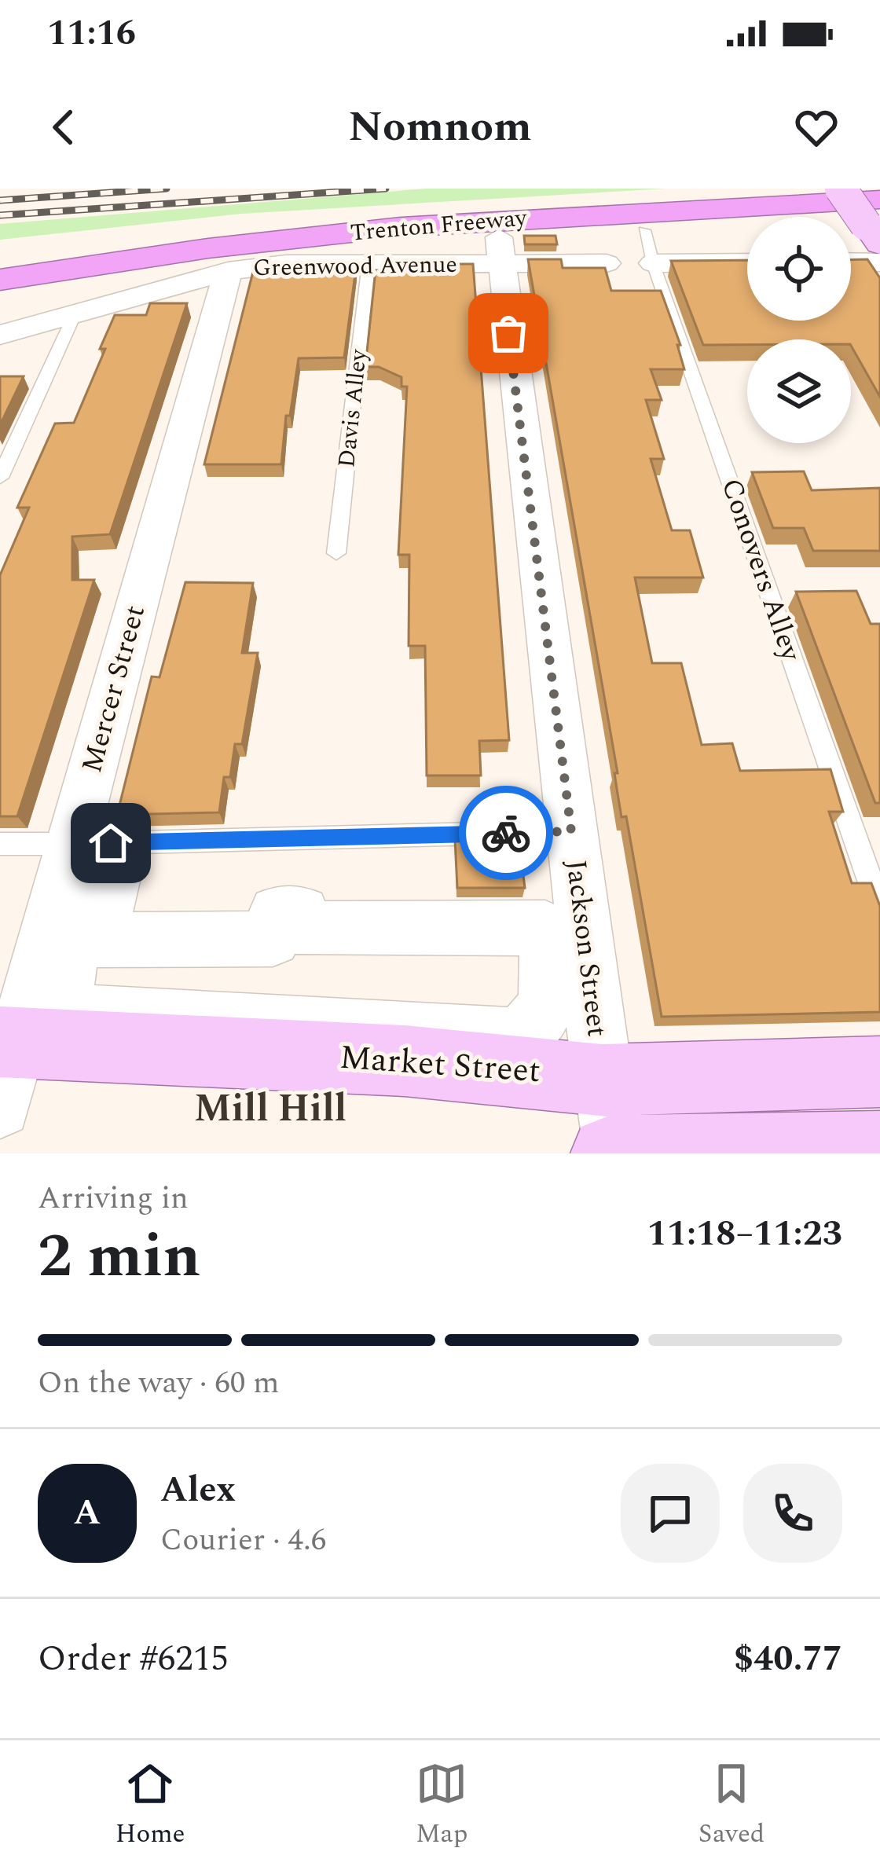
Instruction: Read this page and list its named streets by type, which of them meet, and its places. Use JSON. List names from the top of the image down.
{
  "streets": {
    "highway": ["Trenton Freeway"],
    "main road": ["Market Street"],
    "street": ["Greenwood Avenue", "Mercer Street", "Jackson Street"],
    "lane": ["Davis Alley", "Conovers Alley"]
  },
  "crossings": [
    ["Greenwood Avenue", "Davis Alley"],
    ["Greenwood Avenue", "Mercer Street"],
    ["Greenwood Avenue", "Jackson Street"],
    ["Mercer Street", "Market Street"],
    ["Jackson Street", "Market Street"]
  ],
  "districts": ["Mill Hill"],
  "page": {
    "status": "11:16",
    "header": "Nomnom",
    "heading": ["2 min", "Arriving in", "11:18–11:23"],
    "panel": [
      "Alex",
      "Courier · 4.6",
      "Order #6215",
      "$40.77"
    ],
    "bar": "On the way · 60 m",
    "round": "A",
    "tabs": ["Home", "Map", "Saved"]
  }
}
